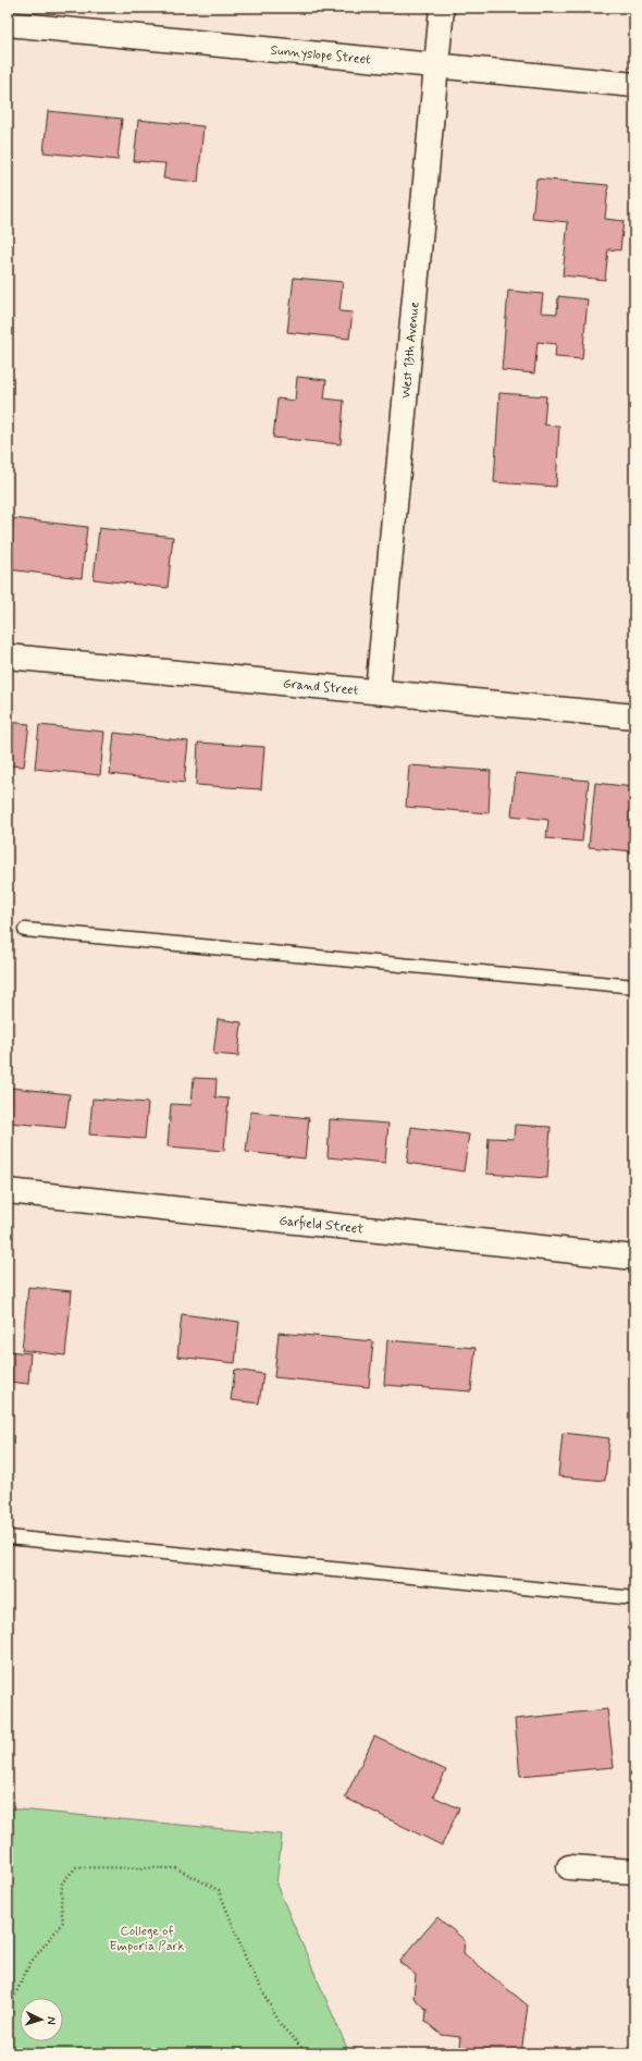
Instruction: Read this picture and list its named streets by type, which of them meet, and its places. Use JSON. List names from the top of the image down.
{
  "streets": {
    "street": [
      "Sunnyslope Street",
      "West 13th Avenue",
      "Grand Street",
      "Garfield Street"
    ]
  },
  "crossings": [
    ["Sunnyslope Street", "West 13th Avenue"],
    ["West 13th Avenue", "Grand Street"]
  ],
  "parks": ["College of Emporia Park"],
  "north": "right"
}
